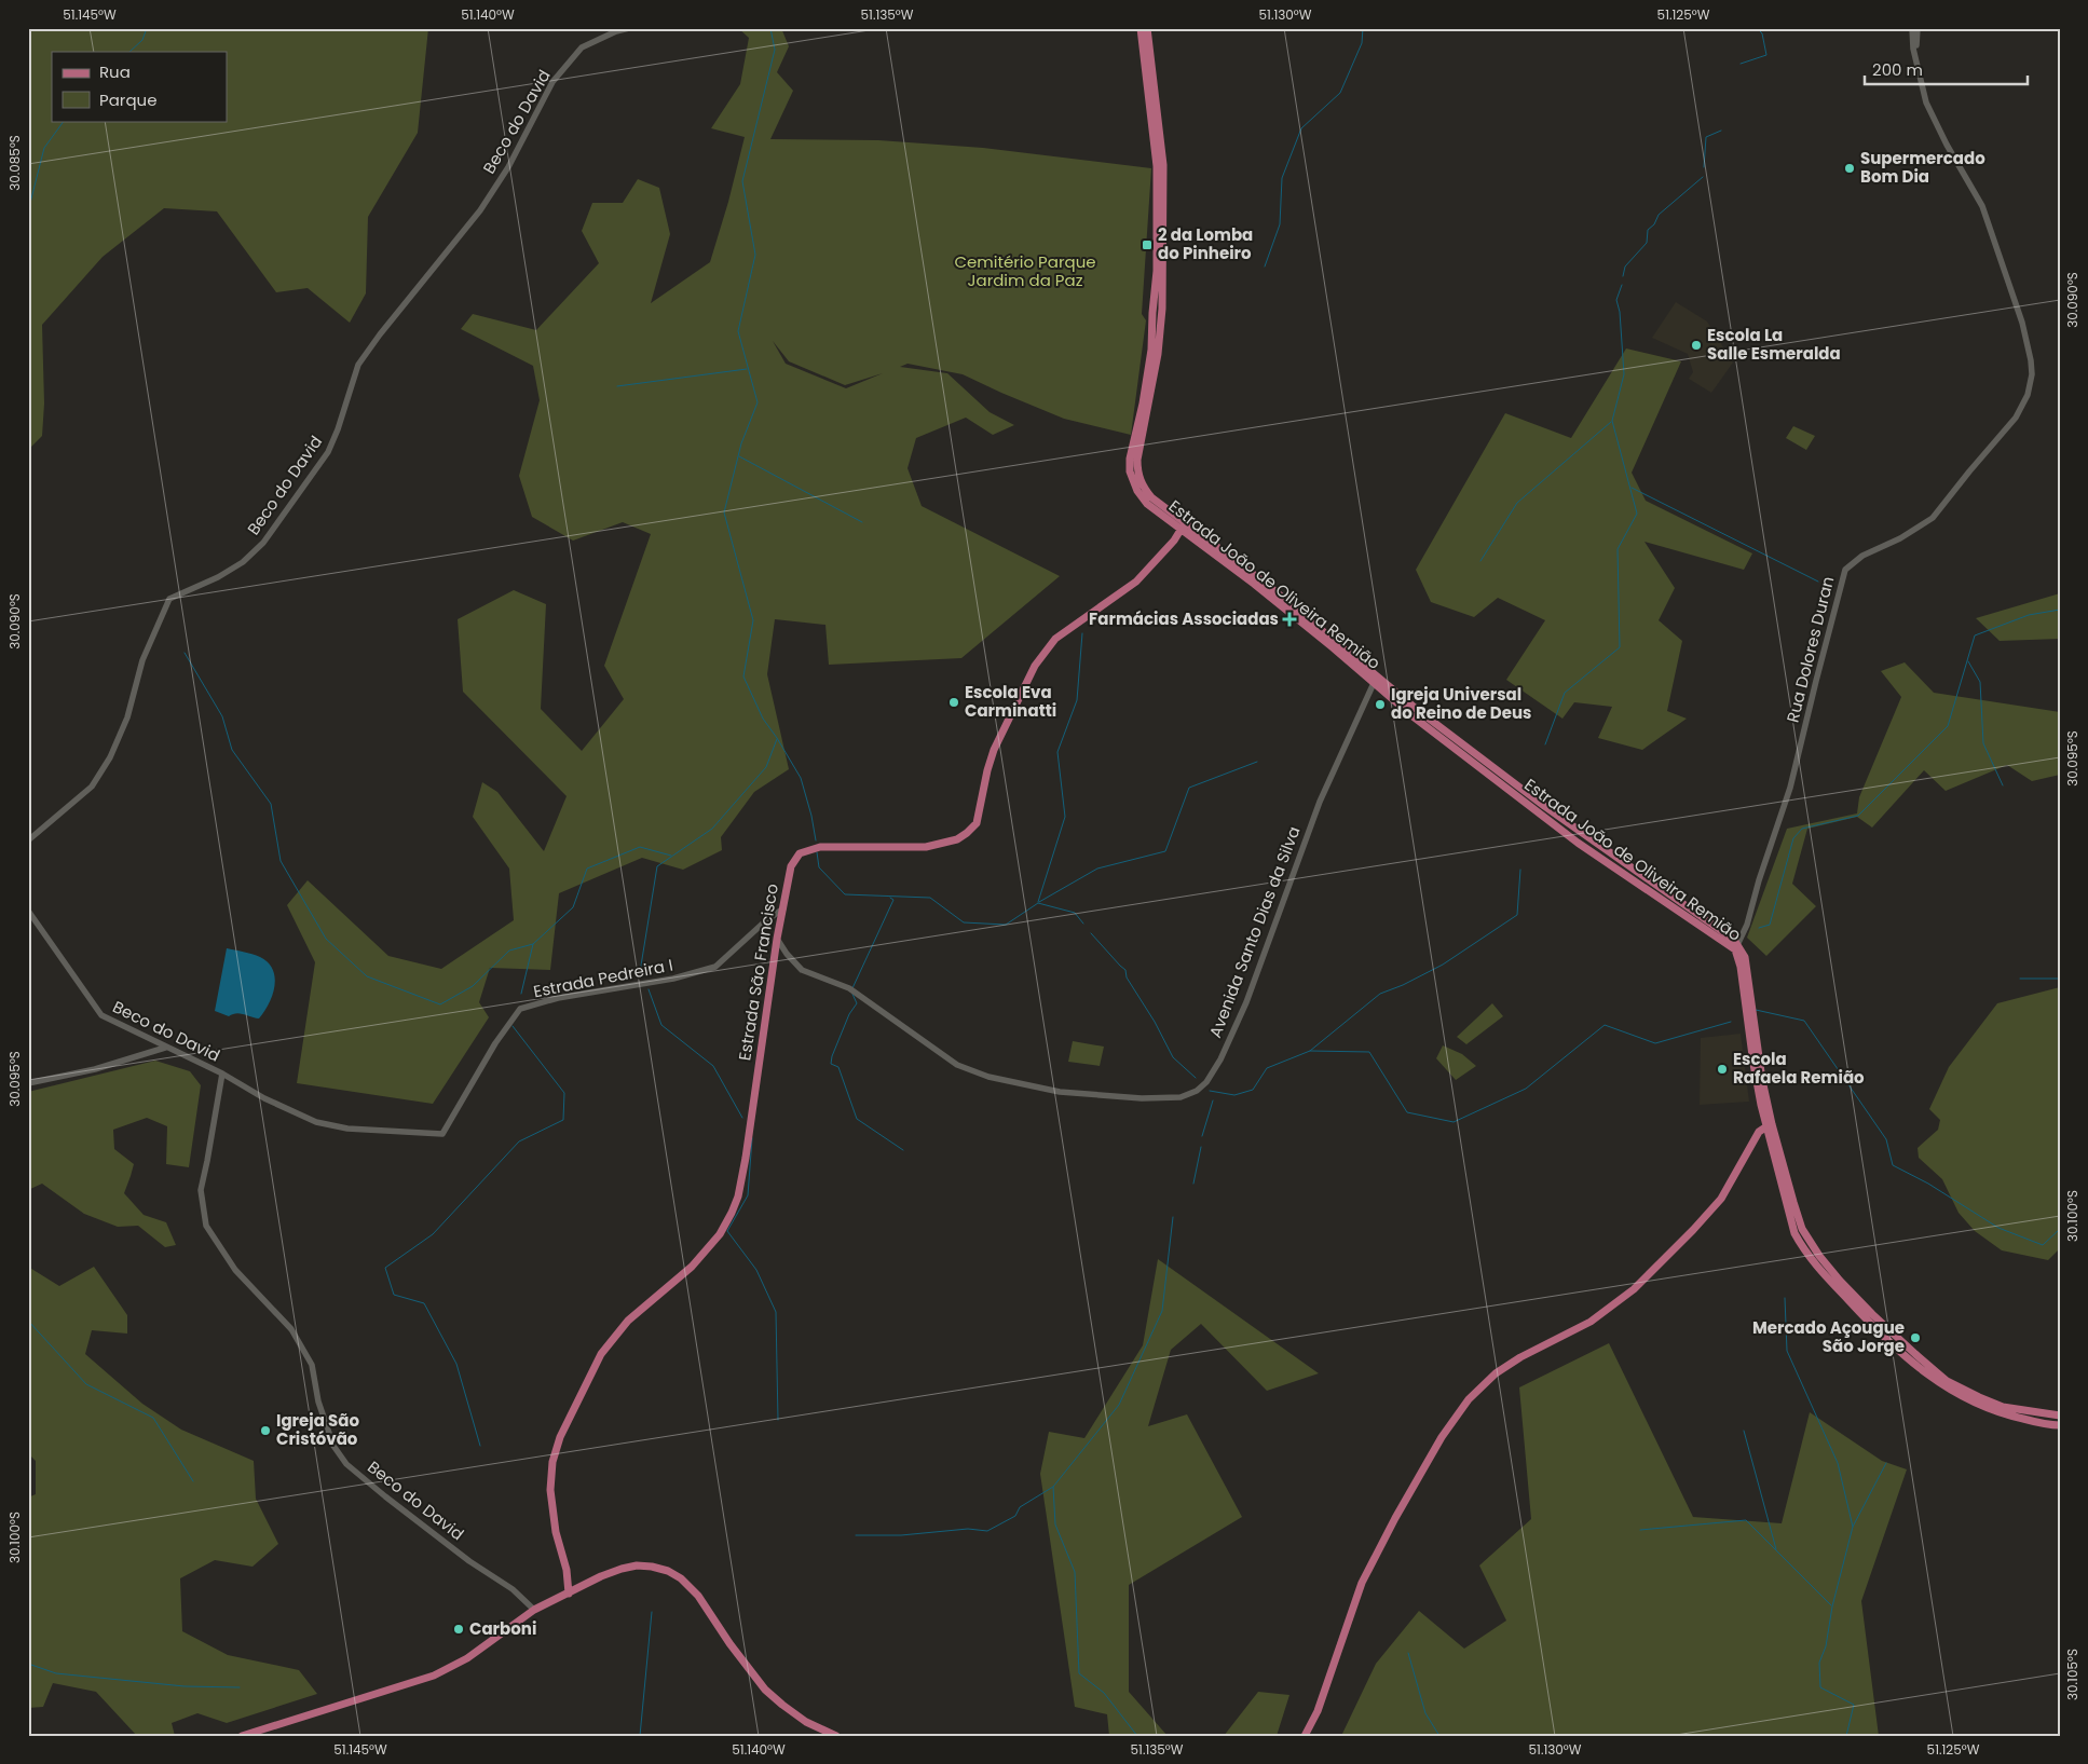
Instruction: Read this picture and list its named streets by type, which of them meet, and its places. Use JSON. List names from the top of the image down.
{
  "streets": {
    "main road": ["Estrada João de Oliveira Remião", "Estrada São Francisco"],
    "street": [
      "Beco do David",
      "Rua Dolores Duran",
      "Avenida Santo Dias da Silva",
      "Estrada Pedreira I"
    ]
  },
  "crossings": [
    ["Beco do David", "Estrada Pedreira I"],
    ["Estrada João de Oliveira Remião", "Rua Dolores Duran"],
    ["Estrada João de Oliveira Remião", "Avenida Santo Dias da Silva"],
    ["Estrada João de Oliveira Remião", "Estrada São Francisco"],
    ["Avenida Santo Dias da Silva", "Estrada São Francisco"],
    ["Estrada São Francisco", "Estrada Pedreira I"]
  ],
  "parks": ["Cemitério Parque Jardim da Paz"],
  "places": {
    "other": [
      "Supermercado Bom Dia",
      "Escola La Salle Esmeralda",
      "Escola Eva Carminatti",
      "Igreja Universal do Reino de Deus",
      "Escola Rafaela Remião",
      "Mercado Açougue São Jorge",
      "Igreja São Cristóvão",
      "Carboni"
    ],
    "transit": ["2 da Lomba do Pinheiro"],
    "health": ["Farmácias Associadas"]
  },
  "legend": ["Rua", "Parque"],
  "scale_bar": "200 m",
  "coordinates": [
    "51.145°W",
    "51.140°W",
    "51.135°W",
    "51.130°W",
    "51.125°W",
    "30.085°S",
    "30.090°S",
    "30.095°S",
    "30.100°S",
    "30.105°S"
  ]
}
